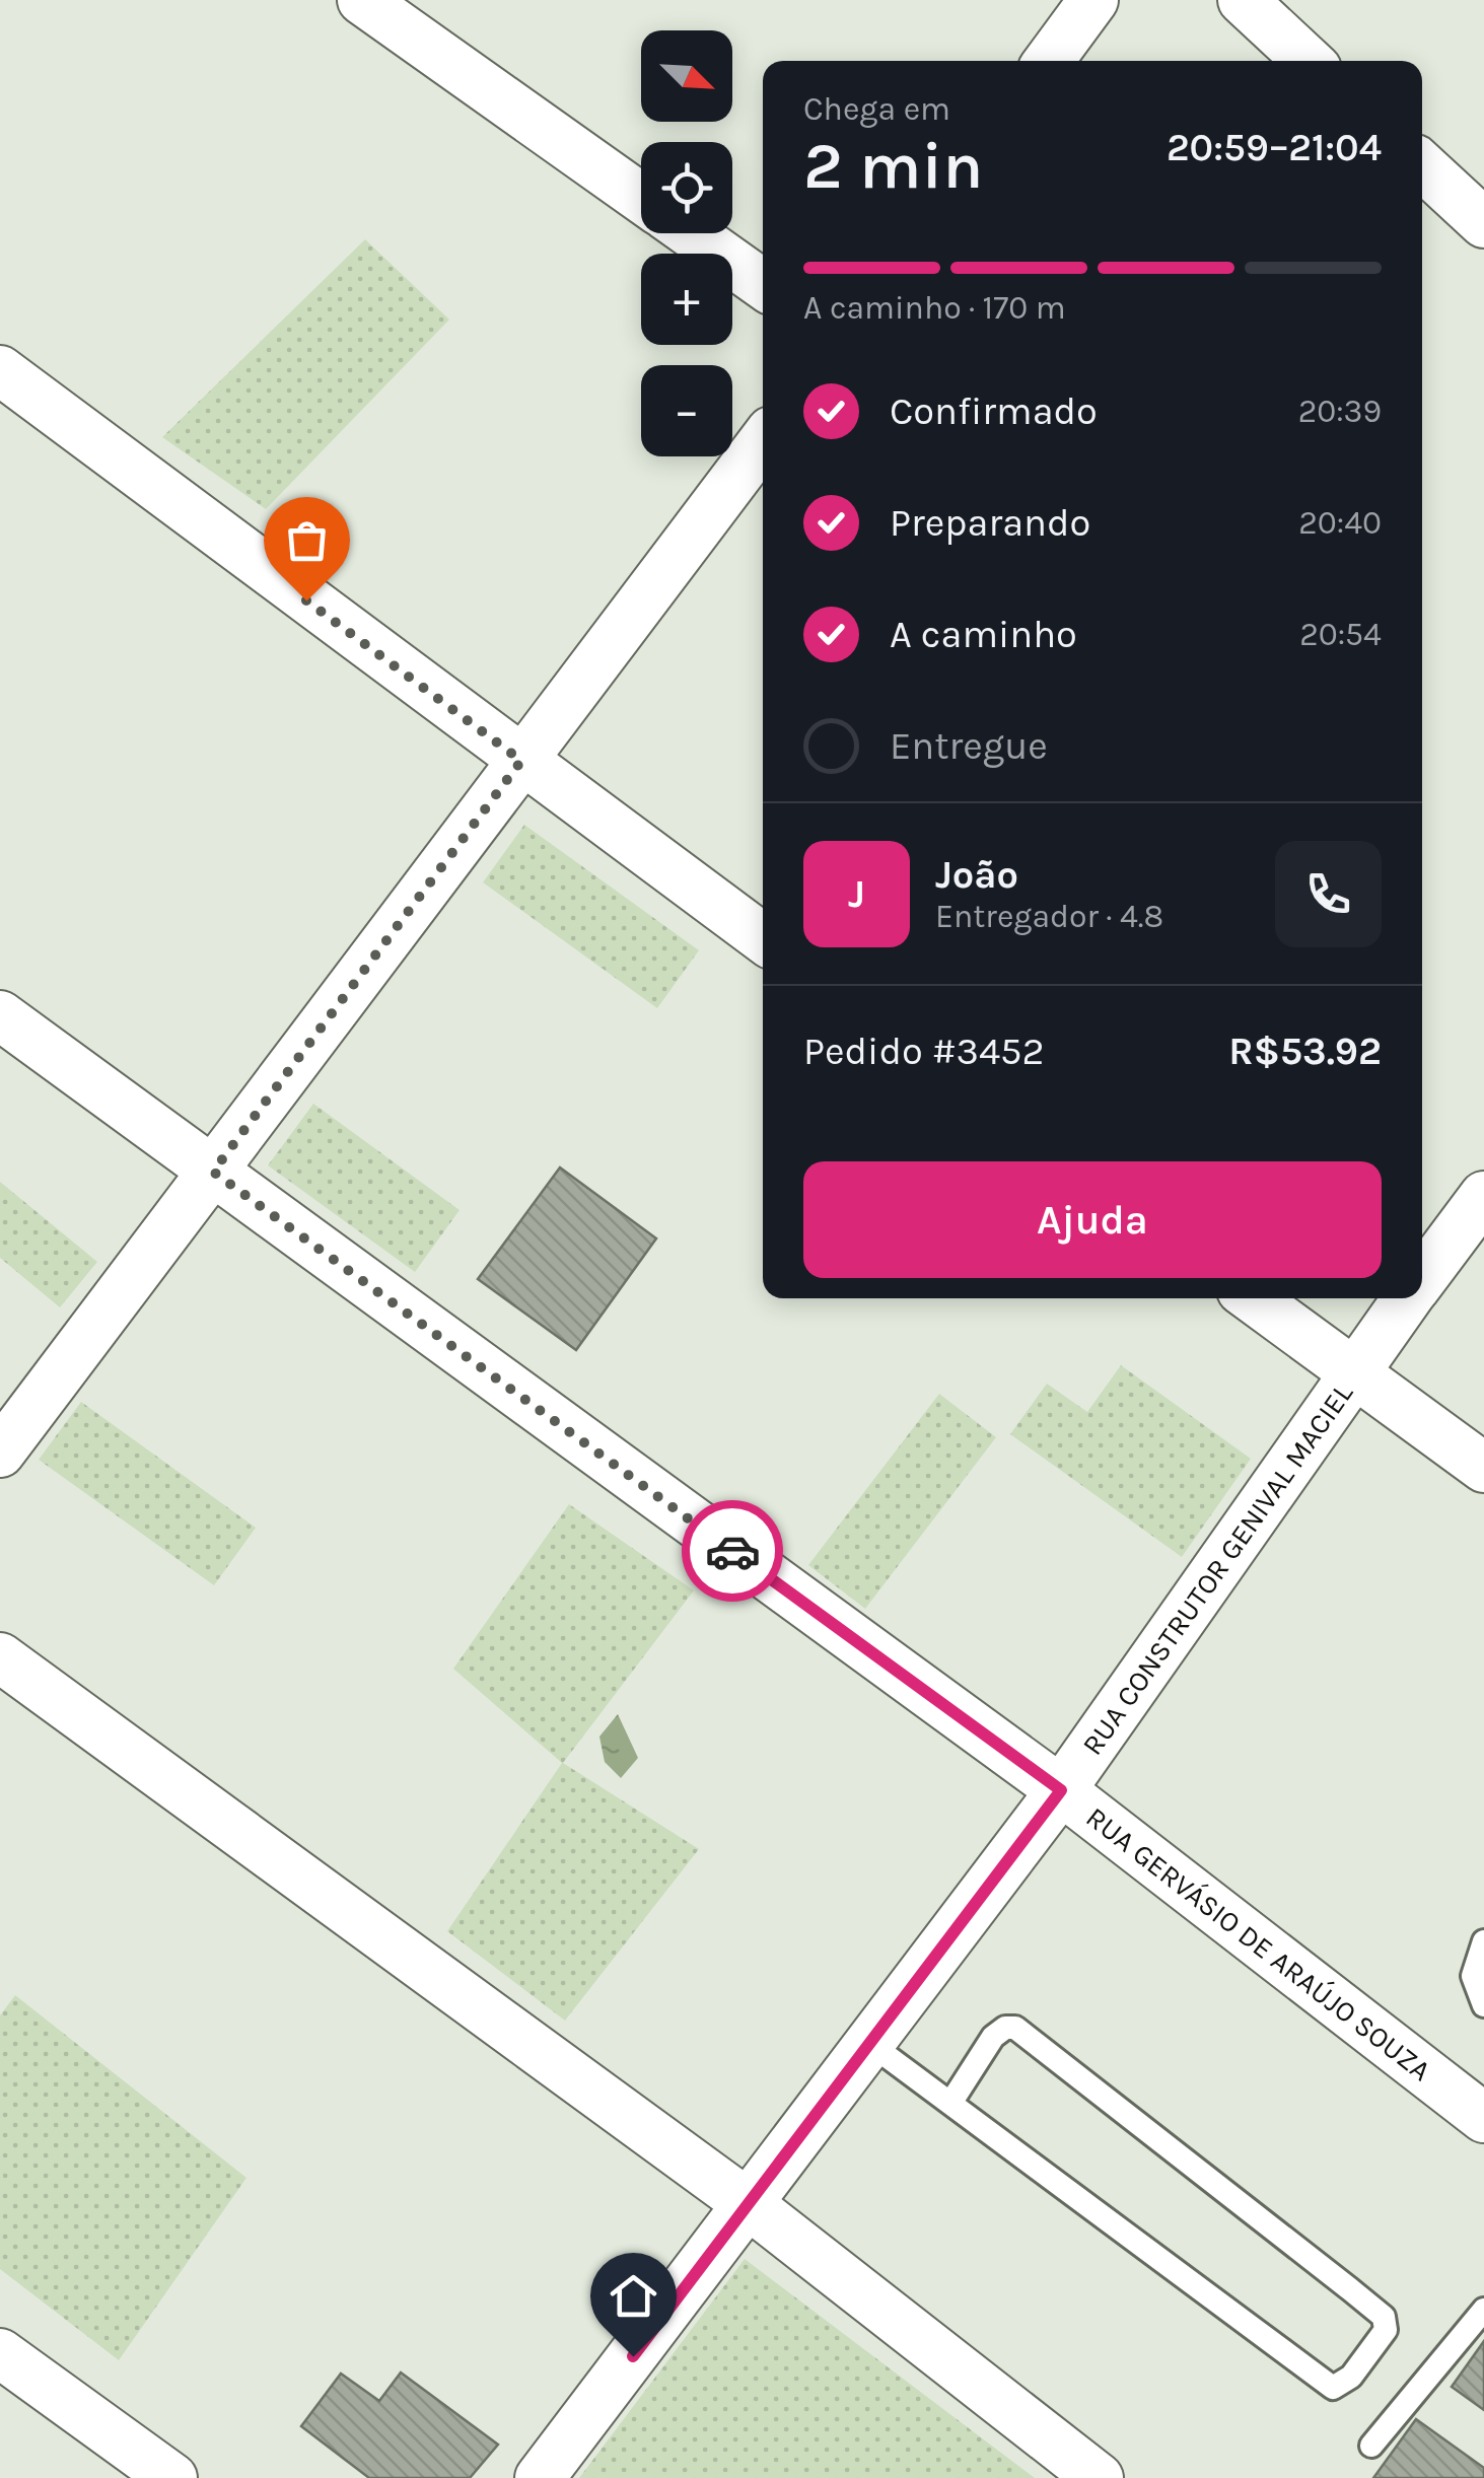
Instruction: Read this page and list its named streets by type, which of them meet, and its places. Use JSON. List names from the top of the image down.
{
  "streets": {
    "street": ["RUA CONSTRUTOR GENIVAL MACIEL", "RUA GERVÁSIO DE ARAÚJO SOUZA"]
  },
  "crossings": [
    ["RUA CONSTRUTOR GENIVAL MACIEL", "RUA GERVÁSIO DE ARAÚJO SOUZA"]
  ],
  "north": "bottom right",
  "page": {
    "map_buttons": ["+", "−"],
    "heading": ["2 min", "Chega em", "20:59–21:04"],
    "panel": [
      "João",
      "Entregador · 4.8",
      "Pedido #3452",
      "R$53.92"
    ],
    "bar": "A caminho · 170 m",
    "list": [
      ["Confirmado", "20:39"],
      ["Preparando", "20:40"],
      ["A caminho", "20:54"],
      "Entregue"
    ],
    "round": "J",
    "buttons": "Ajuda"
  }
}
